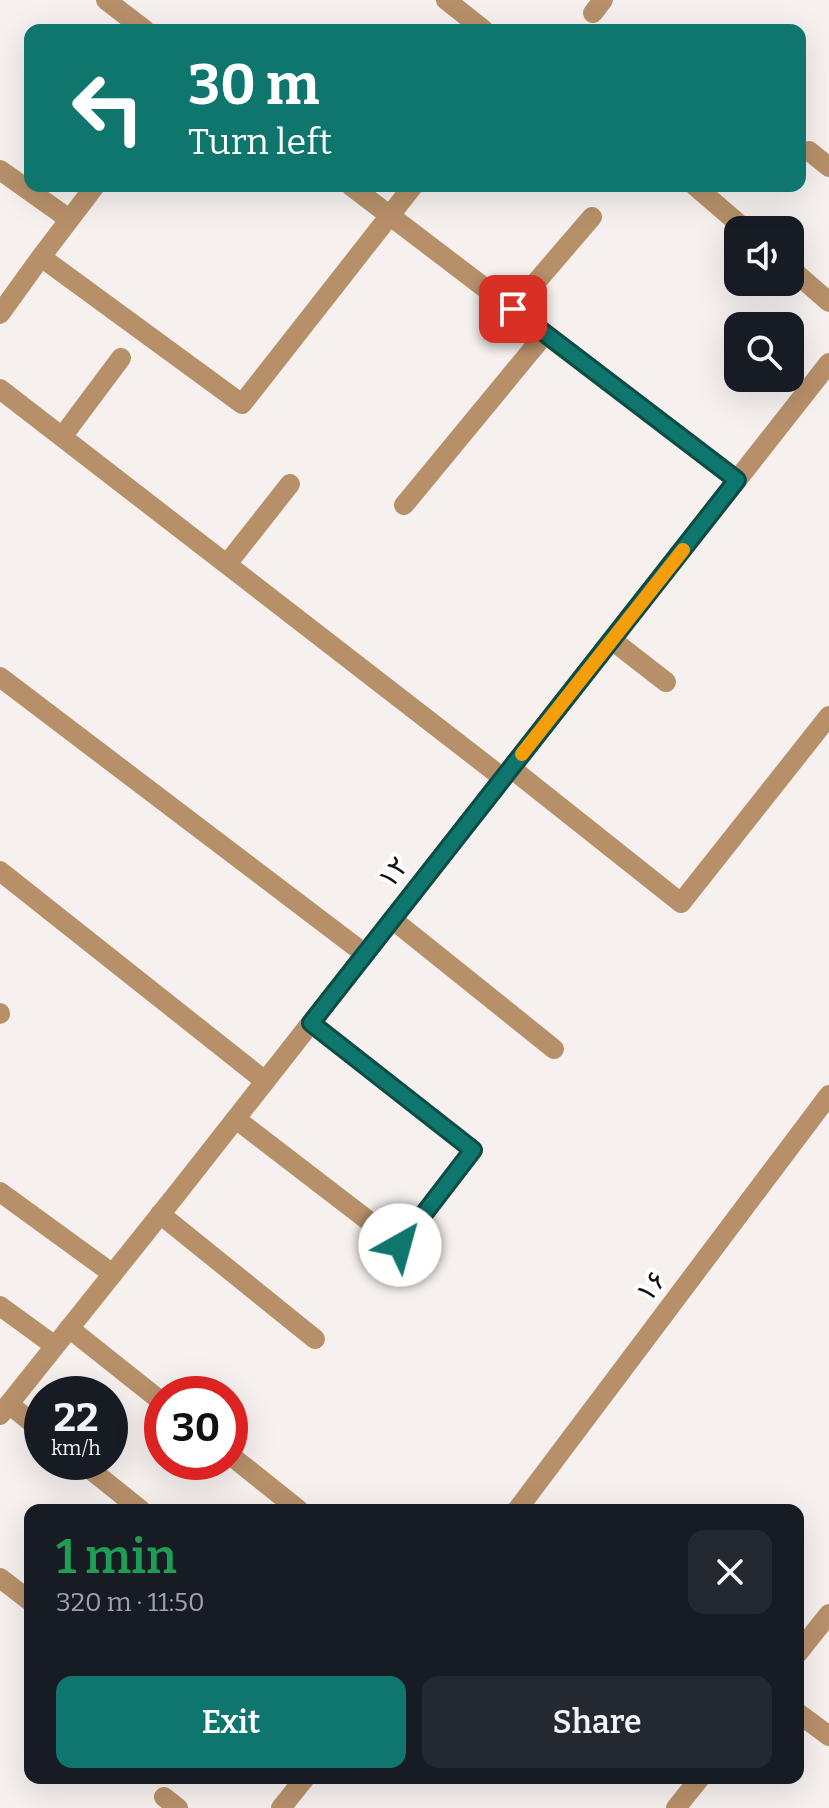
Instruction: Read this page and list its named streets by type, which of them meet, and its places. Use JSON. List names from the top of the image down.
{
  "streets": {
    "street": ["۱۲", "۱۶"]
  },
  "page": {
    "turn": ["30 m", "Turn left"],
    "speed": "22 km/h",
    "limit": "30",
    "heading": ["1 min", "320 m · 11:50"],
    "buttons": ["Exit", "Share"]
  }
}
